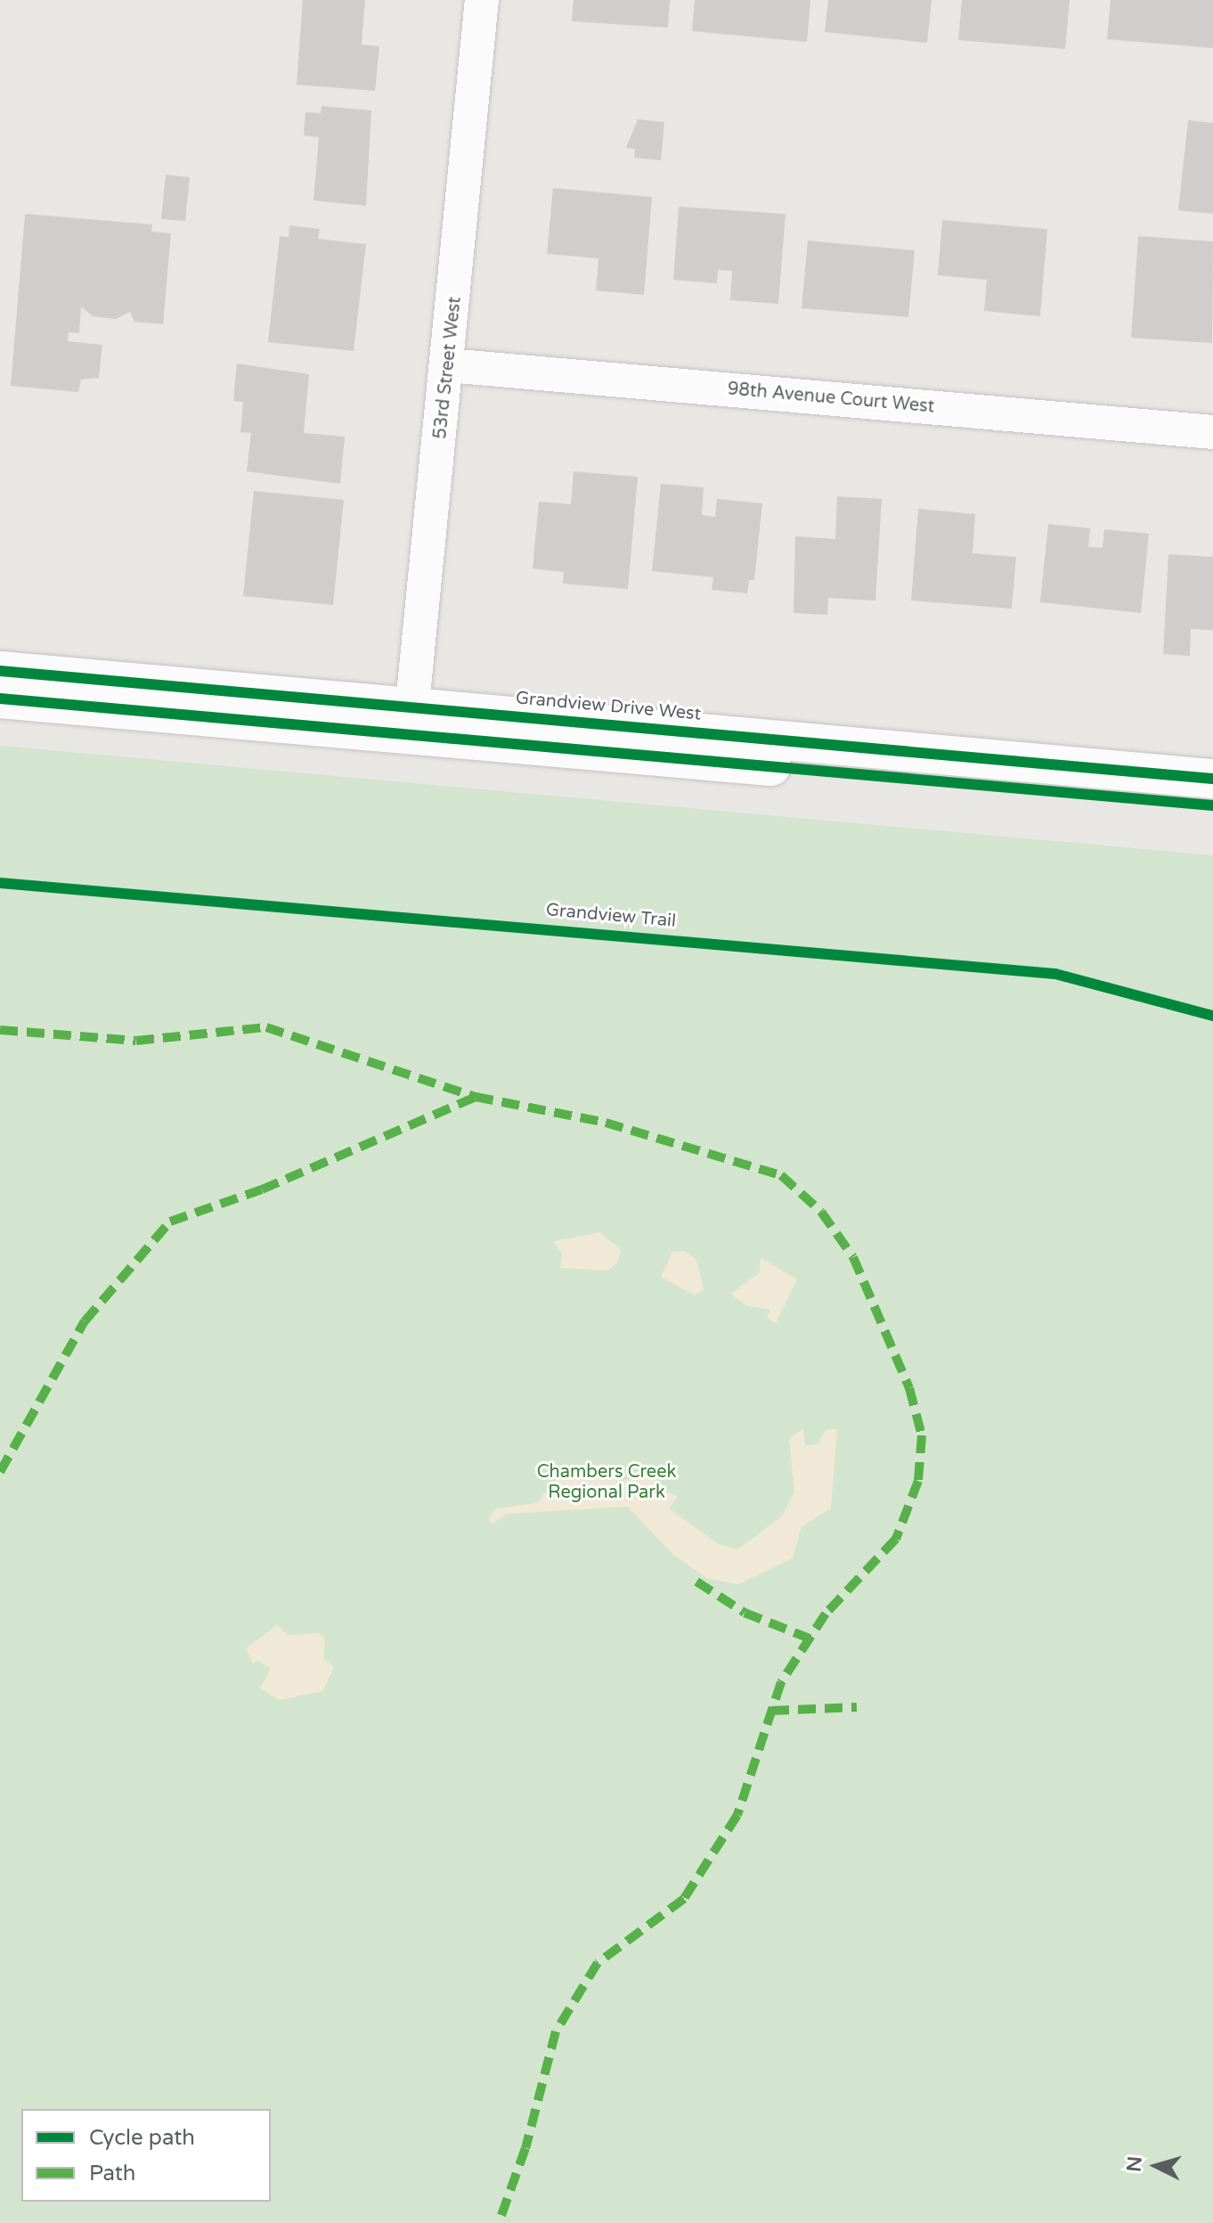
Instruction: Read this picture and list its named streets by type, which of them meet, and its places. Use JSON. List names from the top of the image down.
{
  "streets": {
    "street": ["53rd Street West", "98th Avenue Court West", "Grandview Drive West"],
    "cycle path": ["Grandview Trail"]
  },
  "crossings": [
    ["53rd Street West", "98th Avenue Court West"],
    ["53rd Street West", "Grandview Drive West"]
  ],
  "parks": ["Chambers Creek Regional Park"],
  "legend": ["Cycle path", "Path"],
  "north": "left"
}
